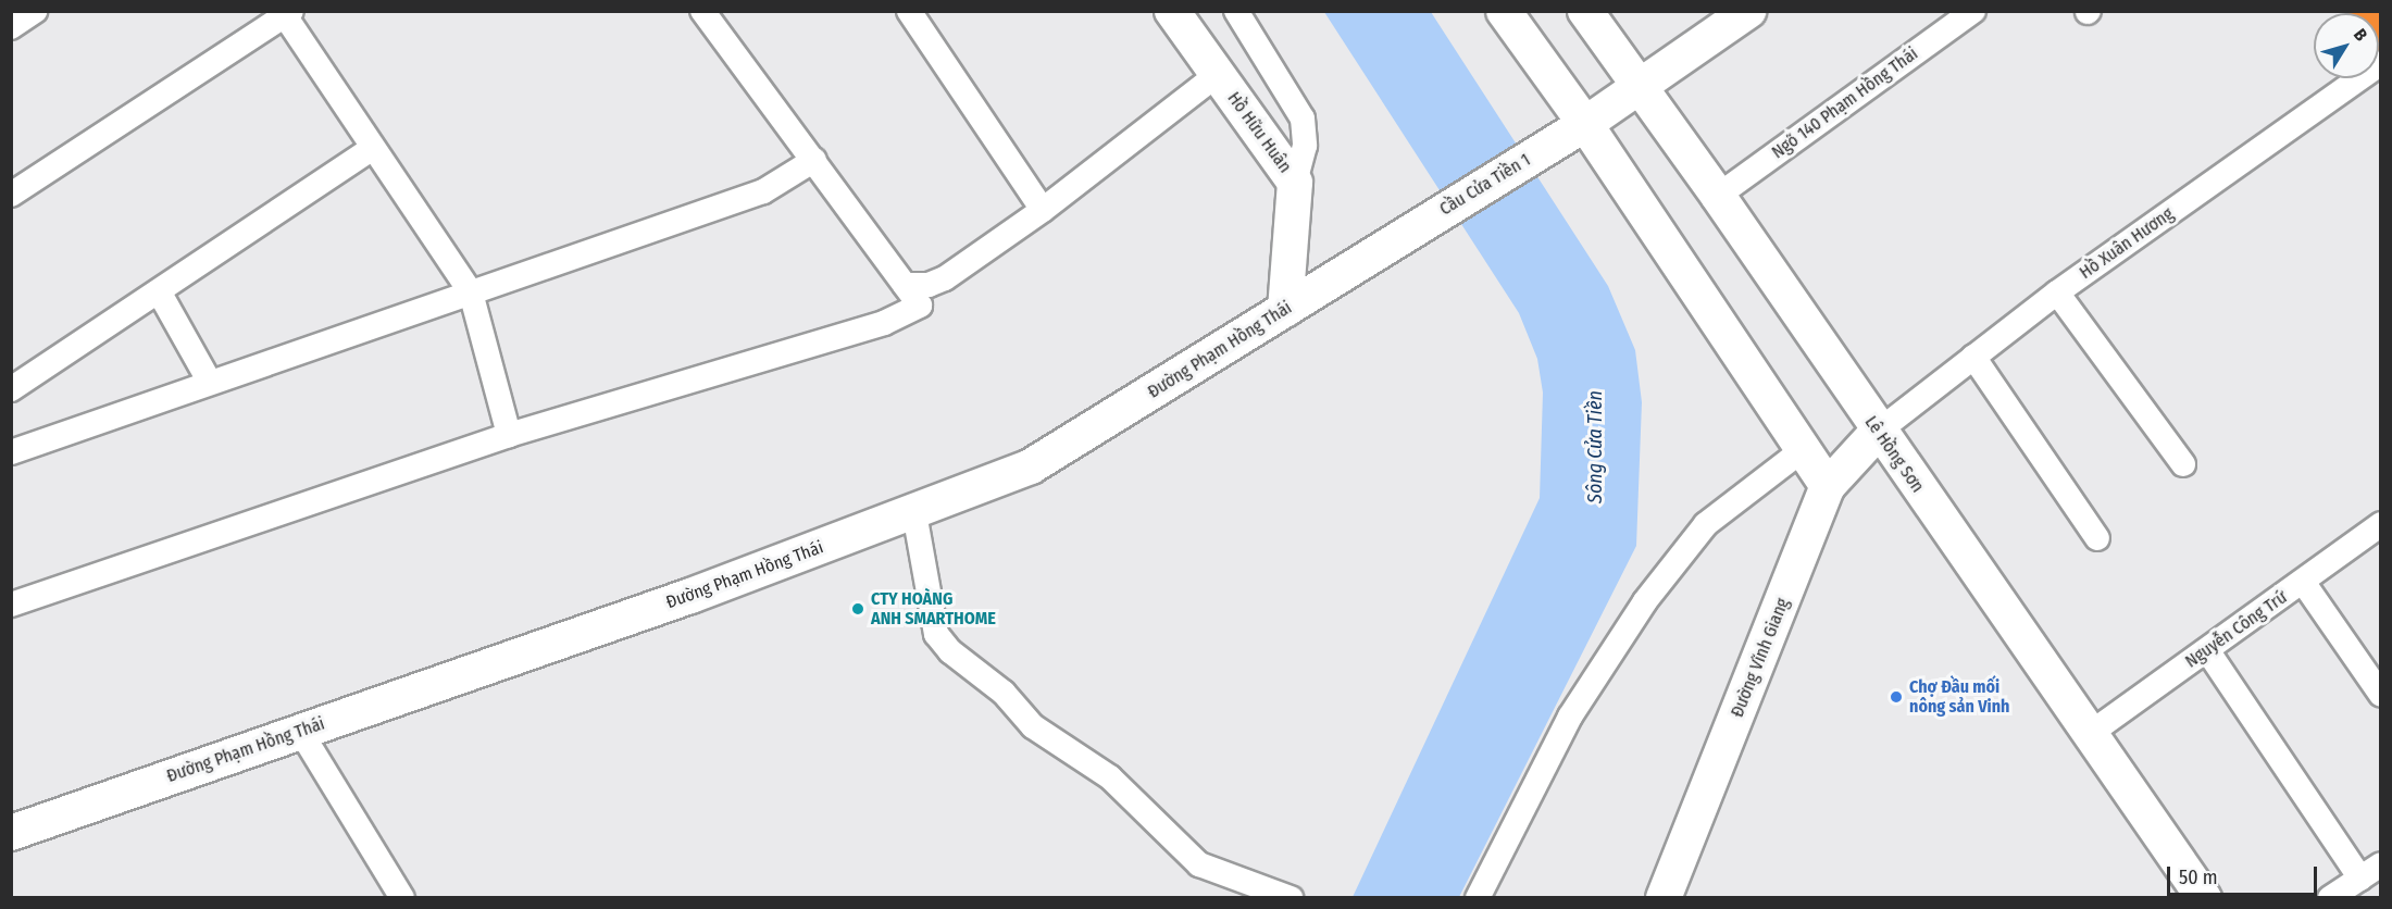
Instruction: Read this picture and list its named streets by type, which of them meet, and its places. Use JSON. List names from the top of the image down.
{
  "streets": {
    "street": [
      "Ngõ 140 Phạm Hồng Thái",
      "Hồ Hữu Huân",
      "Cầu Cửa Tiền 1",
      "Hồ Xuân Hương",
      "Đường Phạm Hồng Thái",
      "Lê Hồng Sơn",
      "Nguyễn Công Trứ",
      "Đường Vĩnh Giang"
    ]
  },
  "crossings": [
    ["Ngõ 140 Phạm Hồng Thái", "Lê Hồng Sơn"],
    ["Hồ Hữu Huân", "Đường Phạm Hồng Thái"],
    ["Cầu Cửa Tiền 1", "Đường Phạm Hồng Thái"],
    ["Hồ Xuân Hương", "Lê Hồng Sơn"],
    ["Hồ Xuân Hương", "Đường Vĩnh Giang"],
    ["Lê Hồng Sơn", "Nguyễn Công Trứ"],
    ["Lê Hồng Sơn", "Đường Vĩnh Giang"]
  ],
  "water": ["Sông Cửa Tiền"],
  "places": ["CTY HOÀNG ANH SMARTHOME", "Chợ Đầu mối nông sản Vinh"],
  "scale_bar": "50 m",
  "north": "top right"
}
